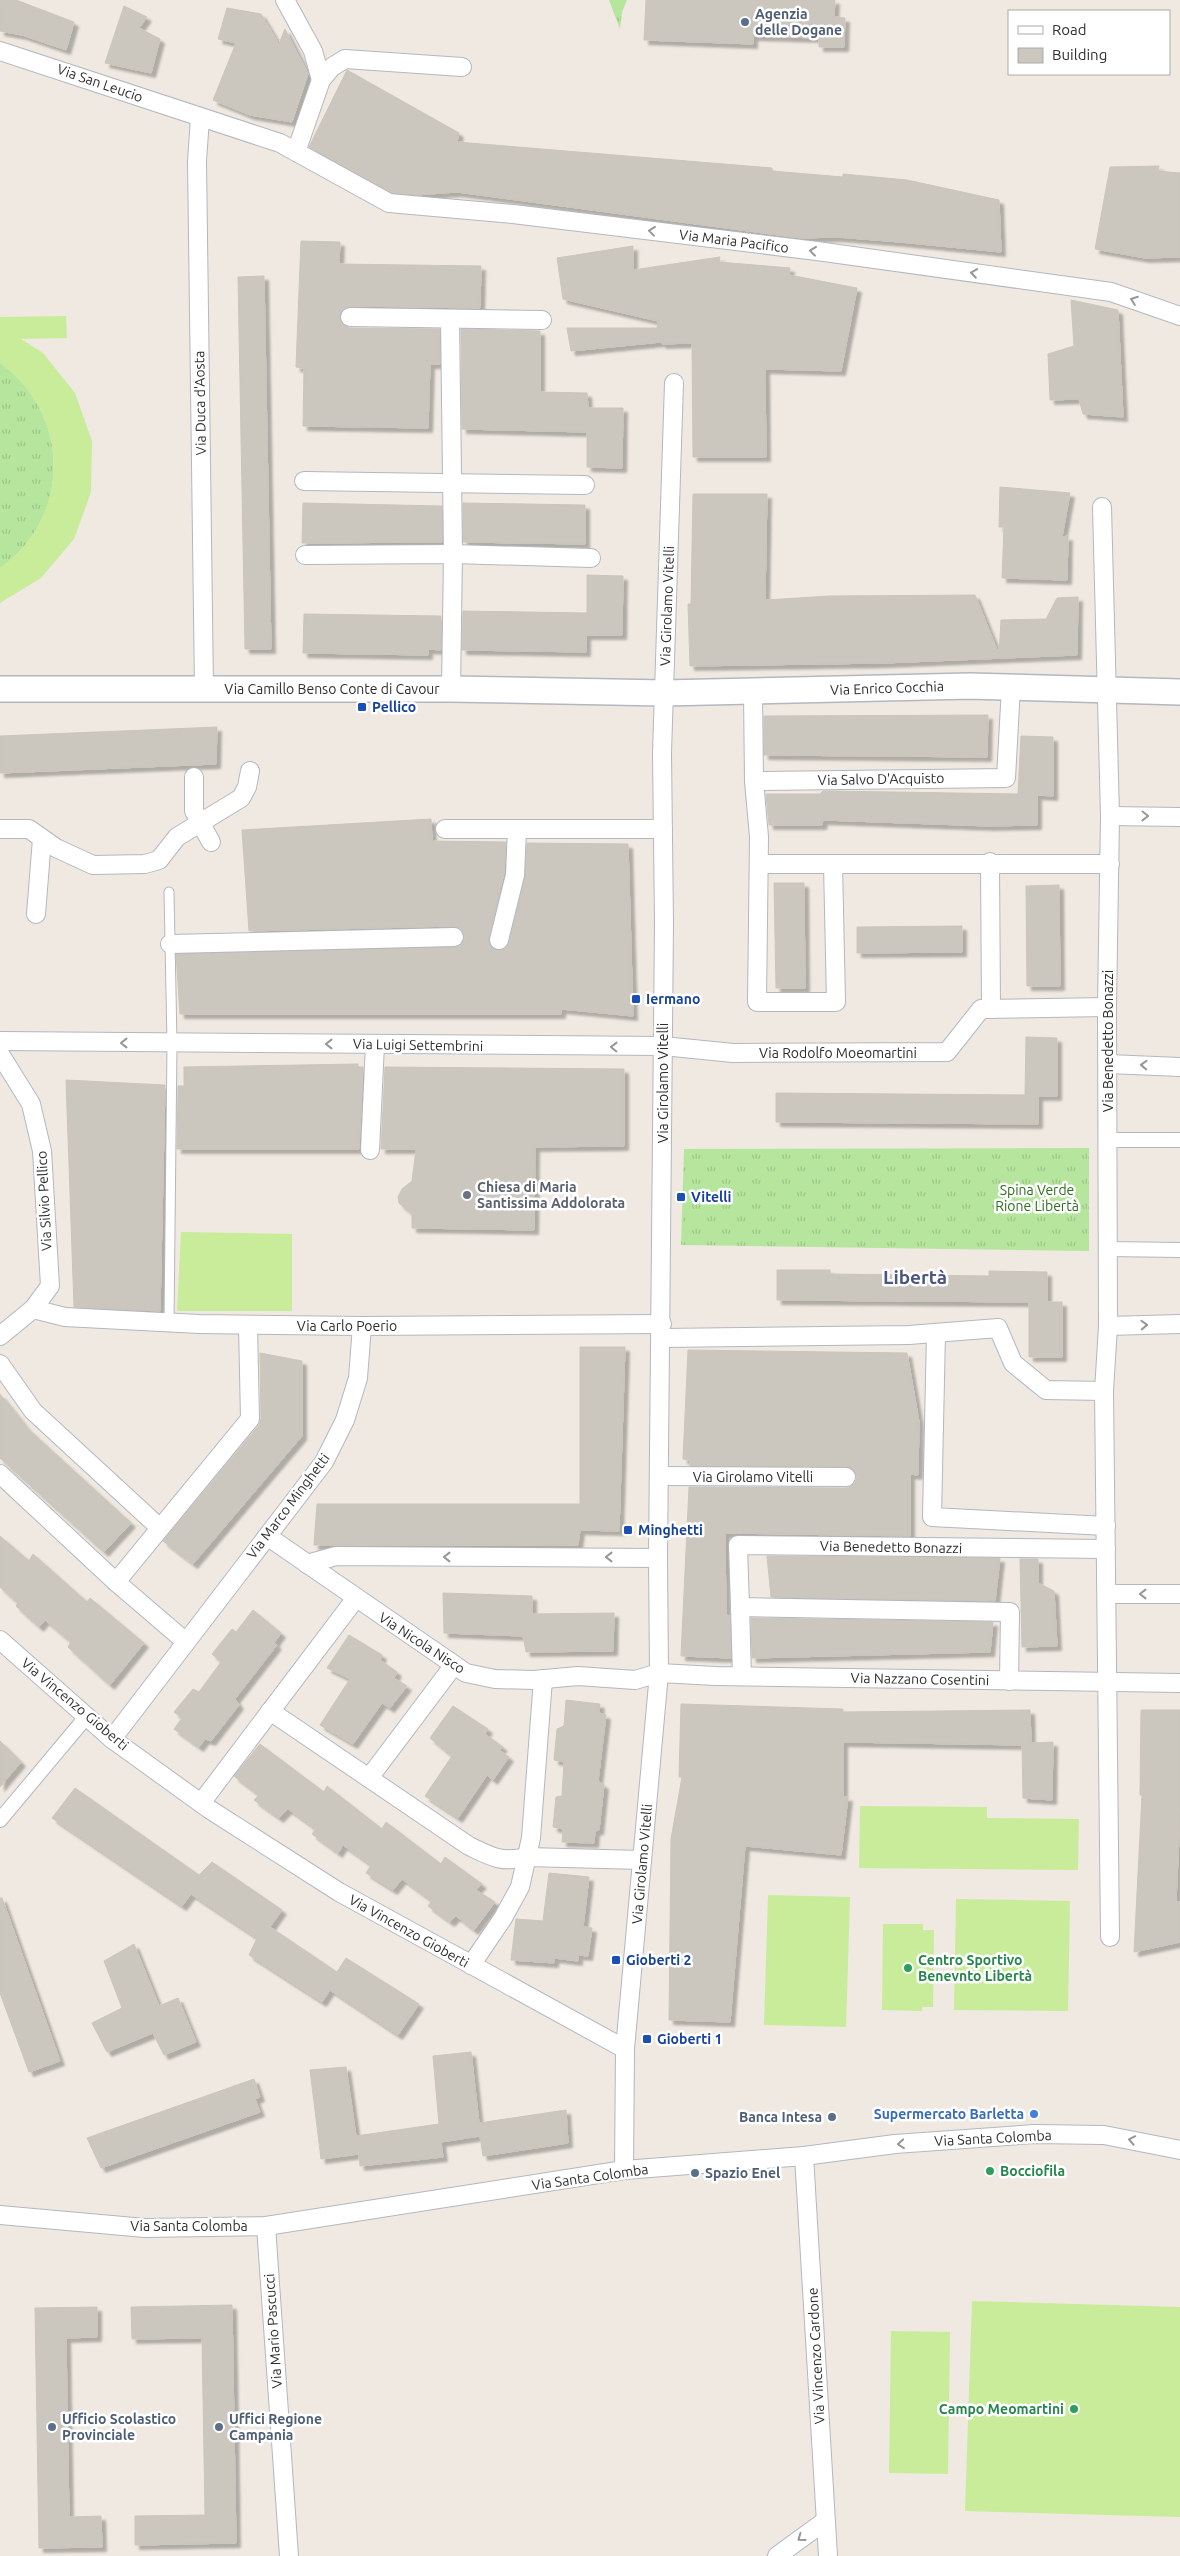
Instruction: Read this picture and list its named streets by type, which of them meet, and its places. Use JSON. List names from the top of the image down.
{
  "streets": {
    "main road": ["Via Enrico Cocchia", "Via Camillo Benso Conte di Cavour"],
    "street": [
      "Via San Leucio",
      "Via Maria Pacifico",
      "Via Duca d'Aosta",
      "Via Girolamo Vitelli",
      "Via Salvo D'Acquisto",
      "Via Benedetto Bonazzi",
      "Via Luigi Settembrini",
      "Via Rodolfo Moeomartini",
      "Via Silvio Pellico",
      "Via Carlo Poerio",
      "Via Marco Minghetti",
      "Via Nicola Nisco",
      "Via Nazzano Cosentini",
      "Via Vincenzo Gioberti",
      "Via Santa Colomba",
      "Via Mario Pascucci",
      "Via Vincenzo Cardone"
    ]
  },
  "crossings": [
    ["Via San Leucio", "Via Maria Pacifico"],
    ["Via San Leucio", "Via Duca d'Aosta"],
    ["Via Maria Pacifico", "Via Duca d'Aosta"],
    ["Via Duca d'Aosta", "Via Camillo Benso Conte di Cavour"],
    ["Via Girolamo Vitelli", "Via Enrico Cocchia"],
    ["Via Girolamo Vitelli", "Via Camillo Benso Conte di Cavour"],
    ["Via Girolamo Vitelli", "Via Luigi Settembrini"],
    ["Via Girolamo Vitelli", "Via Rodolfo Moeomartini"],
    ["Via Girolamo Vitelli", "Via Carlo Poerio"],
    ["Via Girolamo Vitelli", "Via Nicola Nisco"],
    ["Via Girolamo Vitelli", "Via Nazzano Cosentini"],
    ["Via Girolamo Vitelli", "Via Vincenzo Gioberti"],
    ["Via Girolamo Vitelli", "Via Santa Colomba"],
    ["Via Enrico Cocchia", "Via Camillo Benso Conte di Cavour"],
    ["Via Enrico Cocchia", "Via Salvo D'Acquisto"],
    ["Via Enrico Cocchia", "Via Benedetto Bonazzi"],
    ["Via Benedetto Bonazzi", "Via Nazzano Cosentini"],
    ["Via Luigi Settembrini", "Via Rodolfo Moeomartini"],
    ["Via Silvio Pellico", "Via Carlo Poerio"],
    ["Via Carlo Poerio", "Via Marco Minghetti"],
    ["Via Marco Minghetti", "Via Nicola Nisco"],
    ["Via Marco Minghetti", "Via Vincenzo Gioberti"],
    ["Via Nicola Nisco", "Via Nazzano Cosentini"],
    ["Via Santa Colomba", "Via Mario Pascucci"],
    ["Via Santa Colomba", "Via Vincenzo Cardone"]
  ],
  "districts": ["Libertà"],
  "parks": ["Spina Verde Rione Libertà"],
  "places": {
    "other": [
      "Agenzia delle Dogane",
      "Chiesa di Maria Santissima Addolorata",
      "Centro Sportivo Benevnto Libertà",
      "Supermercato Barletta",
      "Banca Intesa",
      "Bocciofila",
      "Spazio Enel",
      "Campo Meomartini",
      "Ufficio Scolastico Provinciale",
      "Uffici Regione Campania"
    ],
    "transit": [
      "Pellico",
      "Iermano",
      "Vitelli",
      "Minghetti",
      "Gioberti 2",
      "Gioberti 1"
    ]
  },
  "legend": ["Road", "Building"]
}
